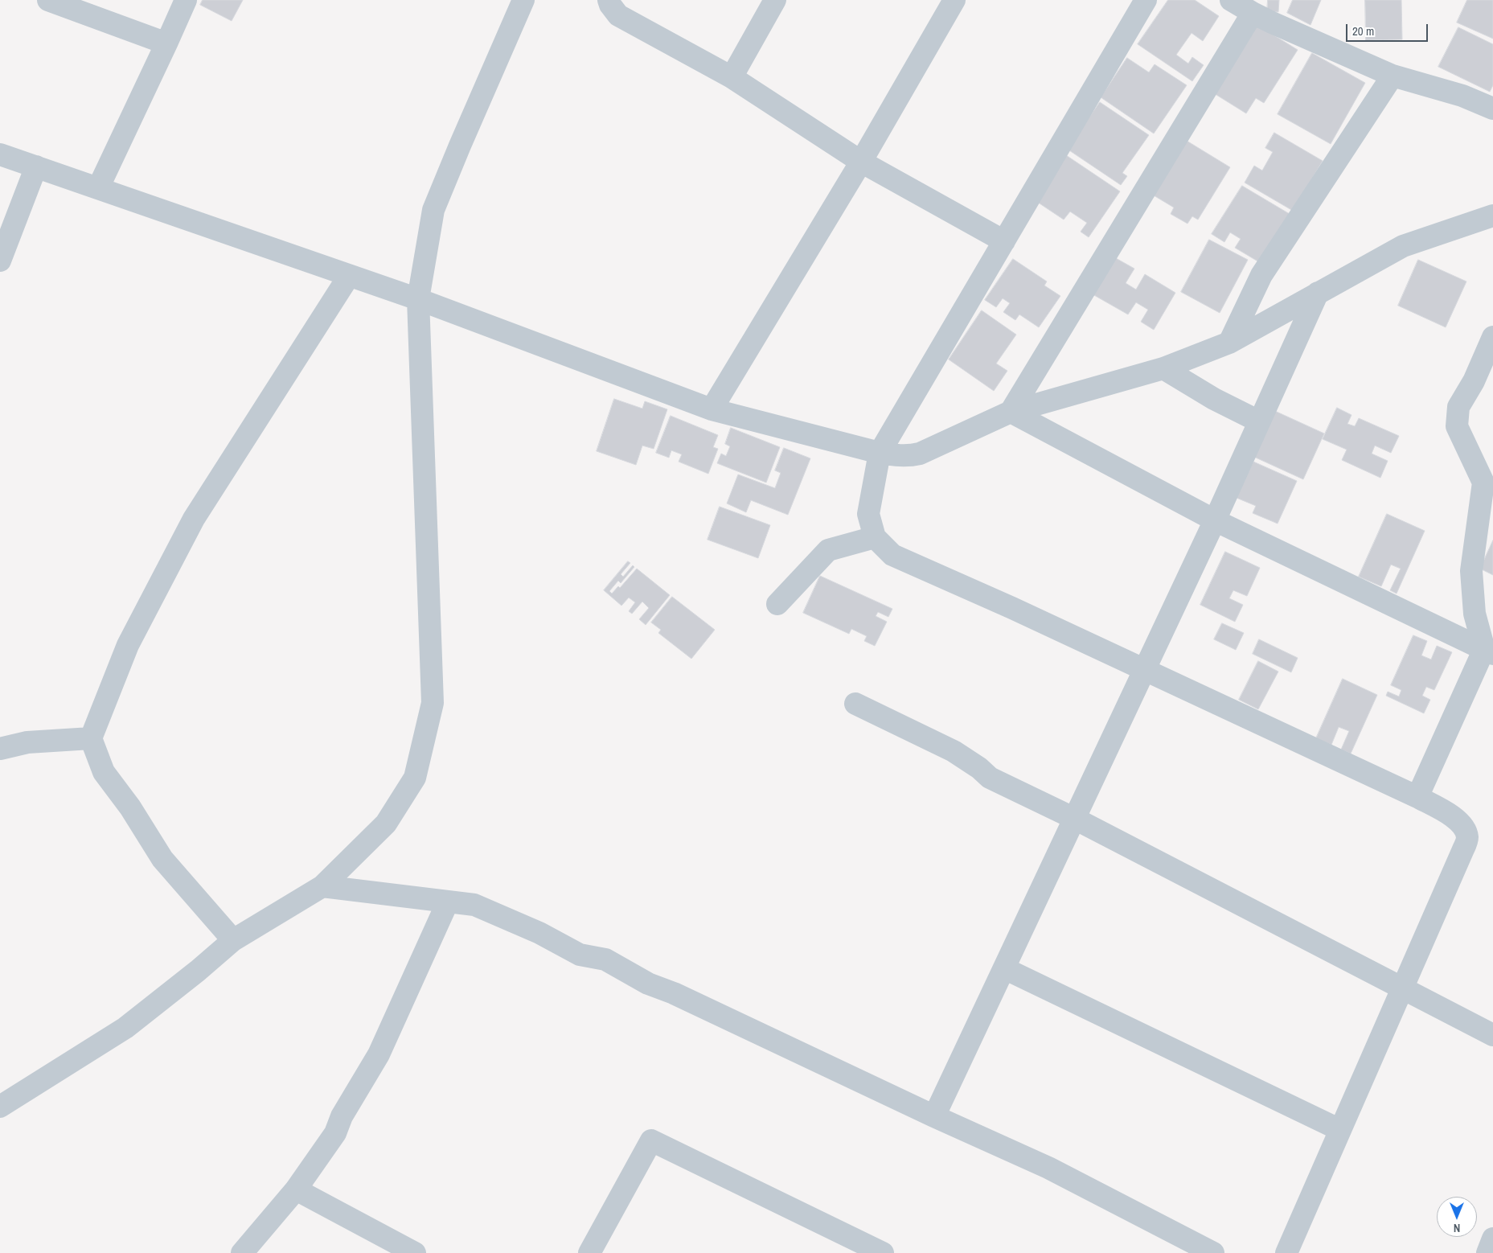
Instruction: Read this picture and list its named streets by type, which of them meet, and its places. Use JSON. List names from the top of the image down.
{
  "scale_bar": "20 m",
  "north": "bottom"
}
